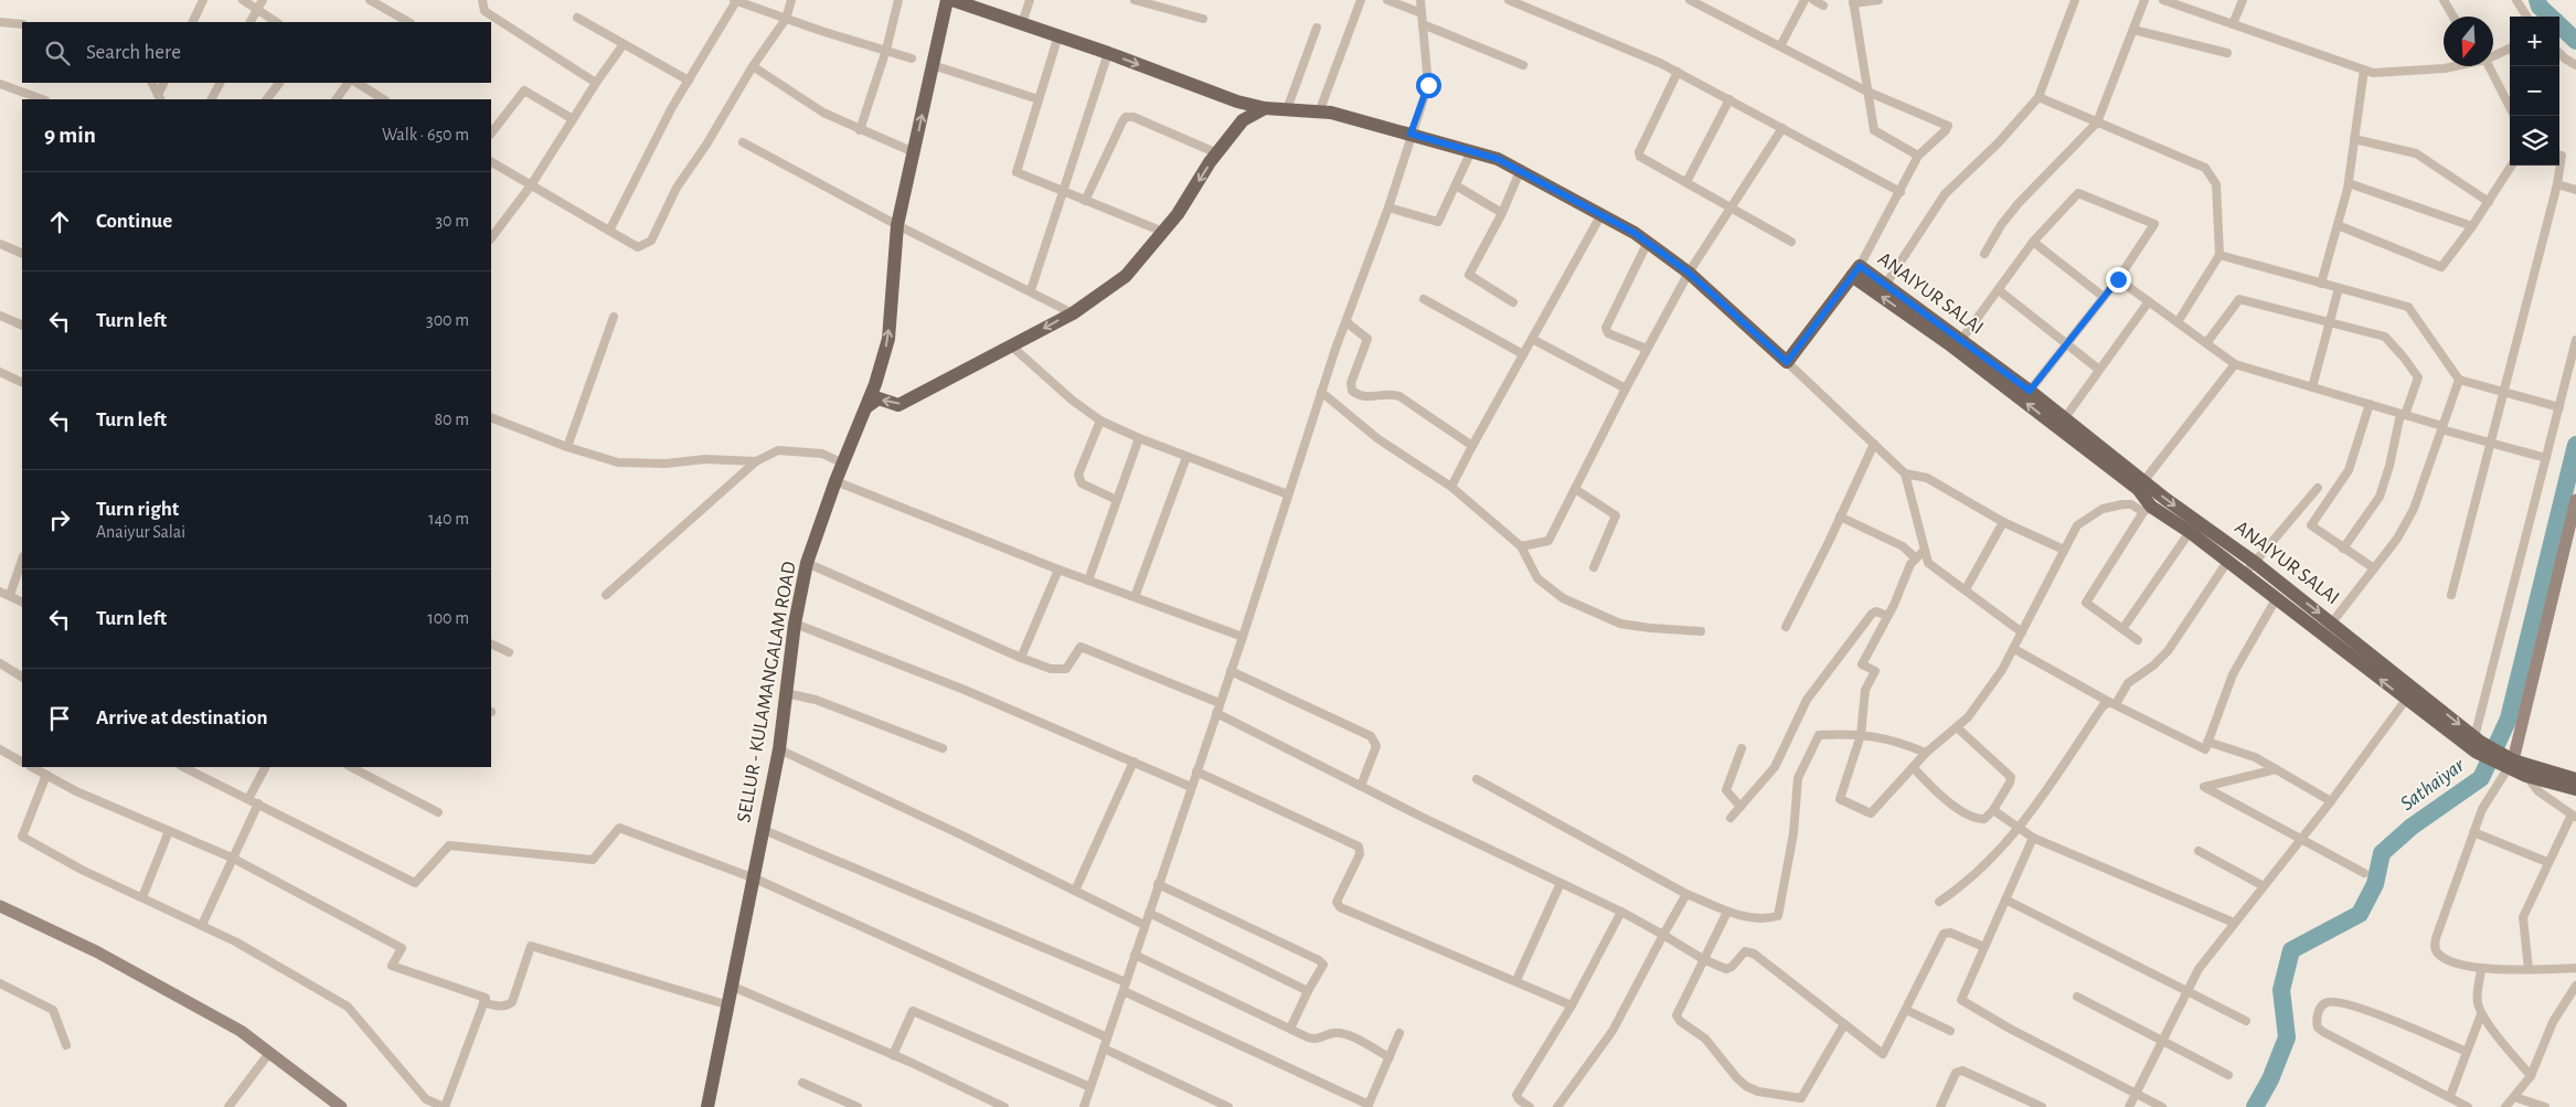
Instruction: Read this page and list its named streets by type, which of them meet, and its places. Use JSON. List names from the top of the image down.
{
  "streets": {
    "main road": ["ANAIYUR SALAI", "SELLUR - KULAMANGALAM ROAD"]
  },
  "water": ["Sathaiyar"],
  "north": "bottom",
  "page": {
    "map_buttons": ["+", "−"],
    "search": "Search here",
    "heading": ["9 min", "Walk · 650 m"],
    "list": [
      ["Continue", "30 m"],
      ["Turn left", "300 m"],
      ["Turn left", "80 m"],
      ["Turn right", "Anaiyur Salai", "140 m"],
      ["Turn left", "100 m"],
      "Arrive at destination"
    ]
  }
}
